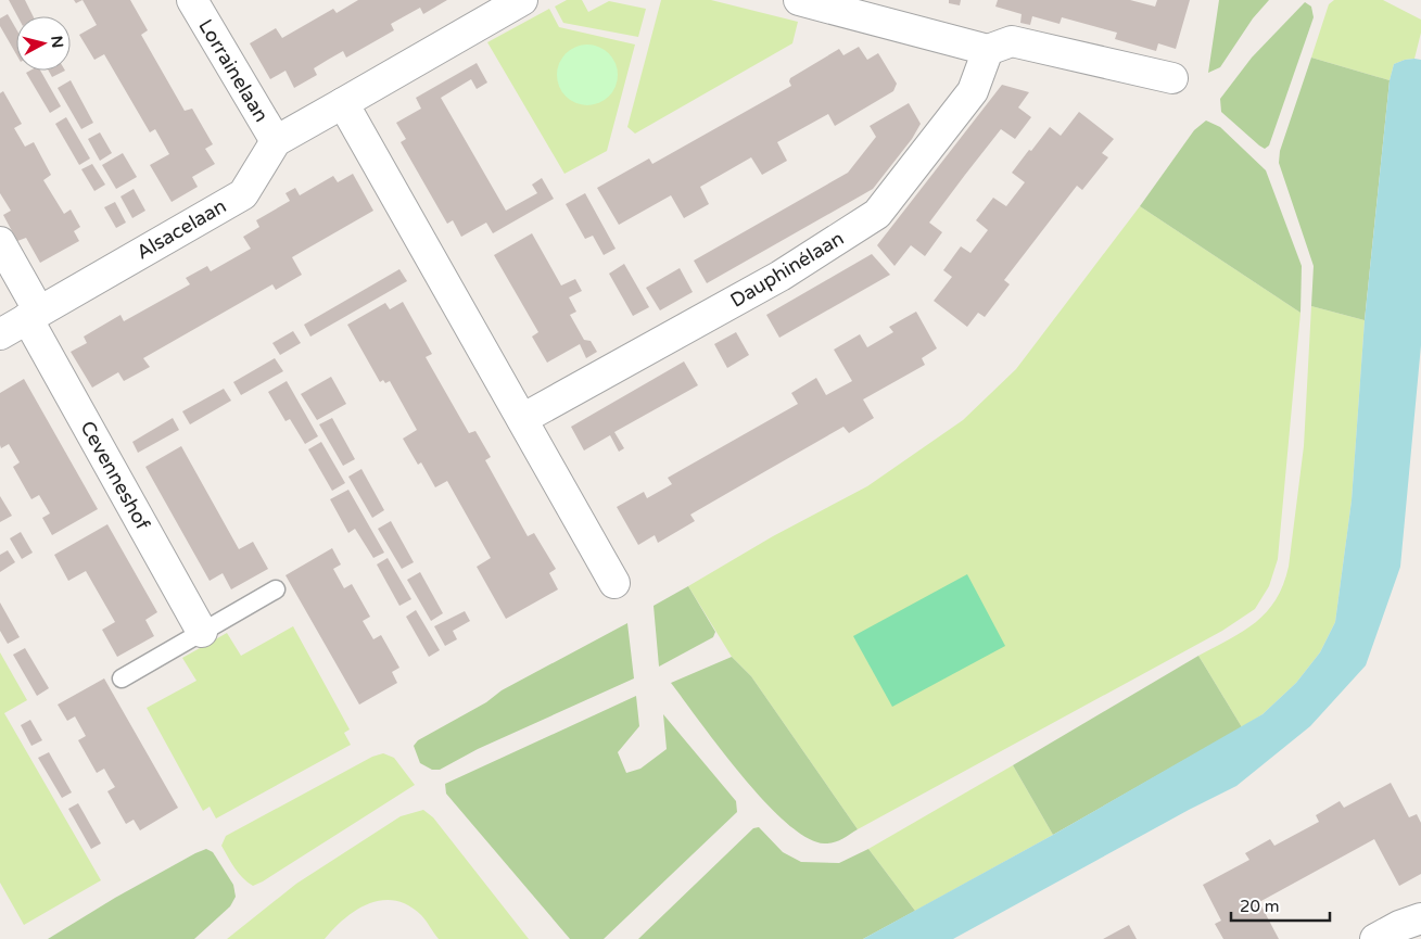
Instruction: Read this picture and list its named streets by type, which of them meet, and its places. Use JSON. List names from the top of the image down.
{
  "streets": {
    "street": [
      "Lorrainelaan",
      "Alsacelaan",
      "Dauphinélaan",
      "Cevenneshof"
    ]
  },
  "crossings": [
    ["Lorrainelaan", "Alsacelaan"],
    ["Alsacelaan", "Cevenneshof"]
  ],
  "scale_bar": "20 m",
  "north": "right"
}
